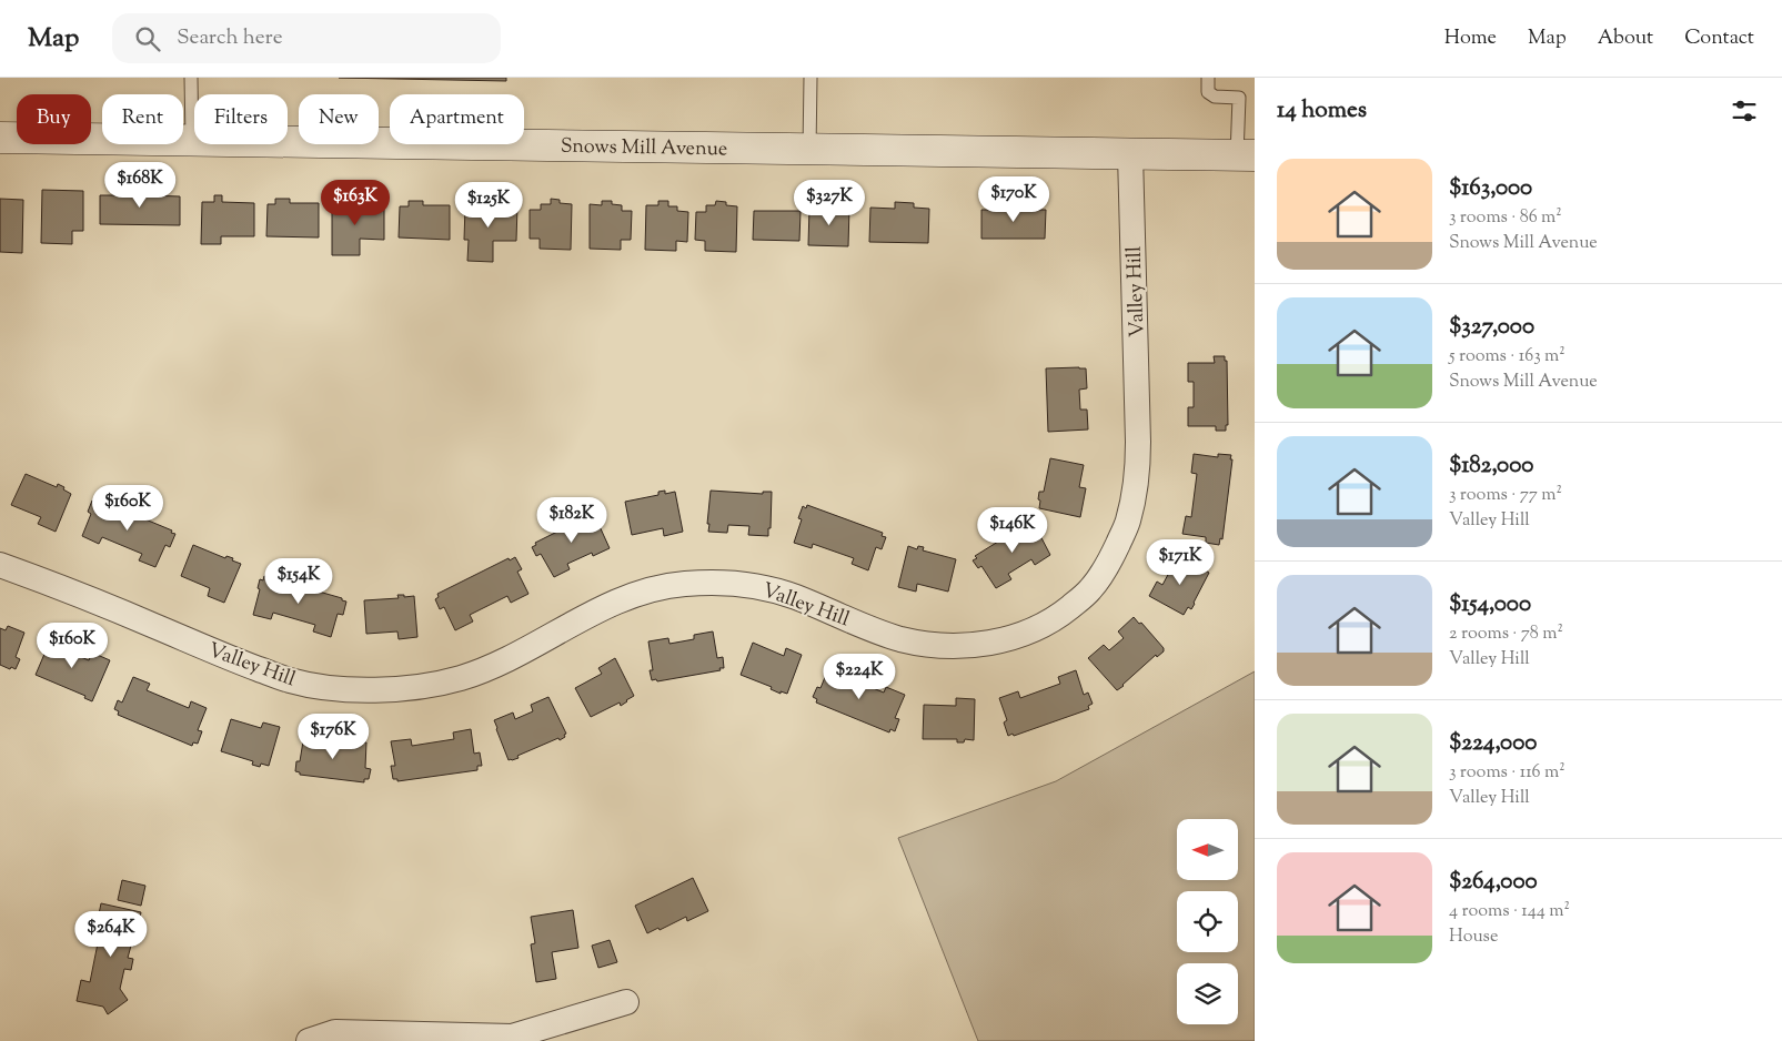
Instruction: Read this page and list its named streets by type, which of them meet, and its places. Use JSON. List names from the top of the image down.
{
  "streets": {
    "main road": ["Snows Mill Avenue"],
    "street": ["Valley Hill"]
  },
  "crossings": [
    ["Snows Mill Avenue", "Valley Hill"]
  ],
  "north": "left",
  "page": {
    "header": "Map",
    "search": "Search here",
    "nav": [
      "Home",
      "Map",
      "About",
      "Contact"
    ],
    "heading": "14 homes",
    "chip": [
      "Buy",
      "Rent",
      "Filters",
      "New",
      "Apartment"
    ],
    "list": [
      {
        "name": "$163,000",
        "note": "3 rooms · 86 m² · Snows Mill Avenue"
      },
      {
        "name": "$327,000",
        "note": "5 rooms · 163 m² · Snows Mill Avenue"
      },
      {
        "name": "$182,000",
        "note": "3 rooms · 77 m² · Valley Hill"
      },
      {
        "name": "$154,000",
        "note": "2 rooms · 78 m² · Valley Hill"
      },
      {
        "name": "$224,000",
        "note": "3 rooms · 116 m² · Valley Hill"
      },
      {
        "name": "$264,000",
        "note": "4 rooms · 144 m² · House"
      }
    ],
    "price": [
      "$168K",
      "$170K",
      "$163K",
      "$327K",
      "$125K",
      "$160K",
      "$182K",
      "$146K",
      "$171K",
      "$154K",
      "$160K",
      "$224K",
      "$176K",
      "$264K"
    ]
  }
}
